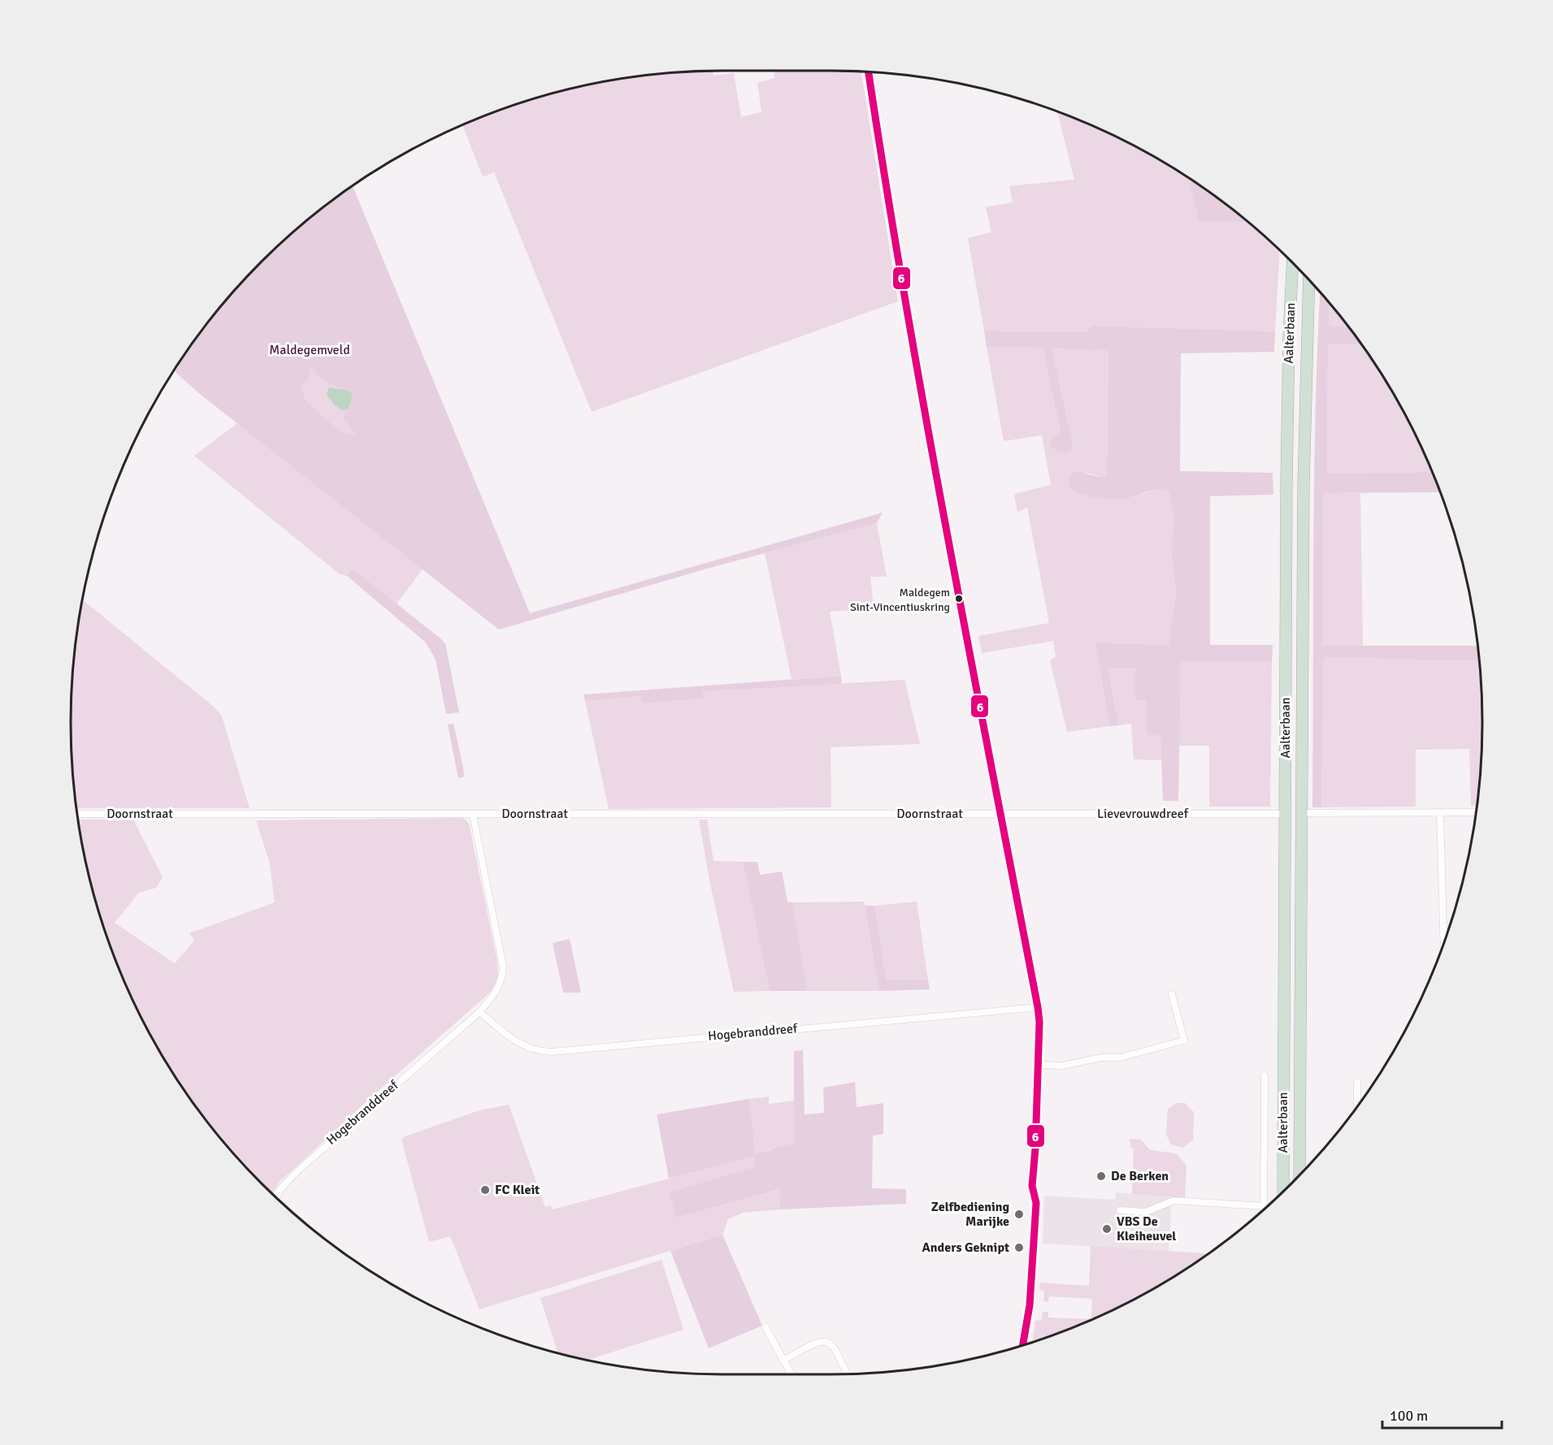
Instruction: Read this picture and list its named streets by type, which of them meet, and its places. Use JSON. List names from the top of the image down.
{
  "streets": {
    "highway": ["Aalterbaan"],
    "street": ["Doornstraat", "Lievevrouwdreef", "Hogebranddreef"]
  },
  "crossings": [
    ["Aalterbaan", "Lievevrouwdreef"],
    ["Doornstraat", "Lievevrouwdreef"],
    ["Doornstraat", "Hogebranddreef"]
  ],
  "parks": ["Maldegemveld"],
  "places": [
    "Maldegem Sint-Vincentiuskring",
    "De Berken",
    "FC Kleit",
    "Zelfbediening Marijke",
    "VBS De Kleiheuvel",
    "Anders Geknipt"
  ],
  "lines": ["transit line 6"],
  "scale_bar": "100 m"
}
